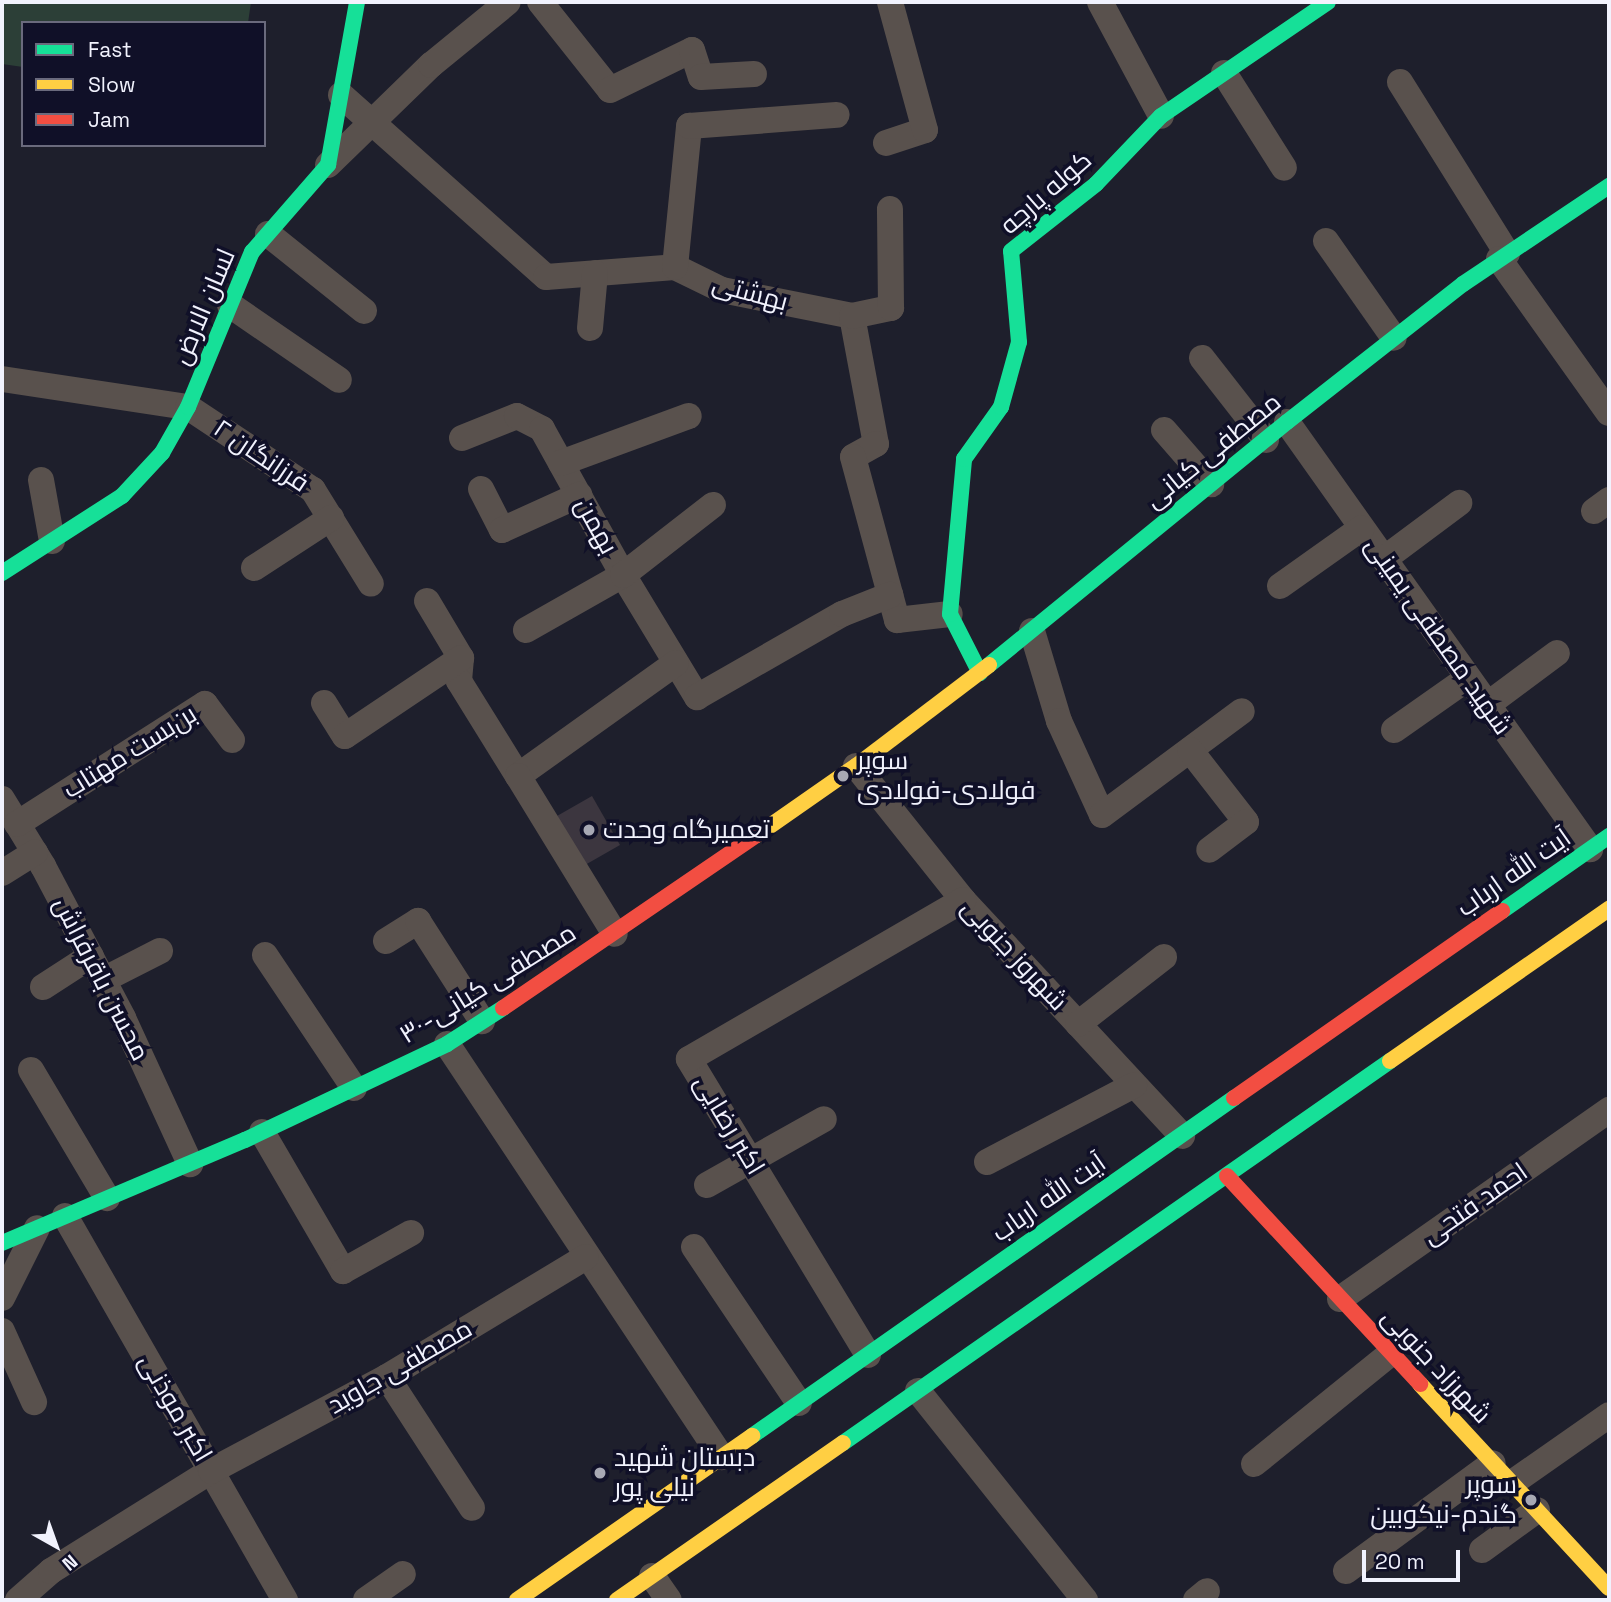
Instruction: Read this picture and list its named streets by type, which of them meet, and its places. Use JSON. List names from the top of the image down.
{
  "streets": {
    "street": [
      "کوله پارچه",
      "بهشتی",
      "لسان الارض",
      "مصطفی کیانی",
      "فرزانگان ۲",
      "بهمن",
      "شهید مصطفی یمینی",
      "بن‌بست مهتاب",
      "آیت الله ارباب",
      "شهروز جنوبی",
      "محسن باقرفراش",
      "۳۰-مصطفی کیانی",
      "اکبر رضایی",
      "احمد فتحی",
      "شهرزاد جنوبی",
      "مصطفی جاوید",
      "اکبر موذنی"
    ]
  },
  "crossings": [
    ["لسان الارض", "فرزانگان ۲"],
    ["مصطفی کیانی", "شهید مصطفی یمینی"],
    ["مصطفی کیانی", "شهروز جنوبی"],
    ["مصطفی کیانی", "۳۰-مصطفی کیانی"],
    ["شهید مصطفی یمینی", "آیت الله ارباب"],
    ["بن‌بست مهتاب", "محسن باقرفراش"],
    ["آیت الله ارباب", "شهروز جنوبی"],
    ["آیت الله ارباب", "اکبر رضایی"],
    ["شهروز جنوبی", "۳۰-مصطفی کیانی"],
    ["شهروز جنوبی", "اکبر رضایی"],
    ["محسن باقرفراش", "۳۰-مصطفی کیانی"],
    ["۳۰-مصطفی کیانی", "اکبر موذنی"],
    ["احمد فتحی", "شهرزاد جنوبی"],
    ["مصطفی جاوید", "اکبر موذنی"]
  ],
  "places": [
    "سوپر فولادی-فولادی",
    "تعمیرگاه وحدت",
    "دبستان شهید نیلی پور",
    "سوپر گندم-نیکوبین"
  ],
  "legend": ["Fast", "Slow", "Jam"],
  "scale_bar": "20 m",
  "north": "bottom right"
}
